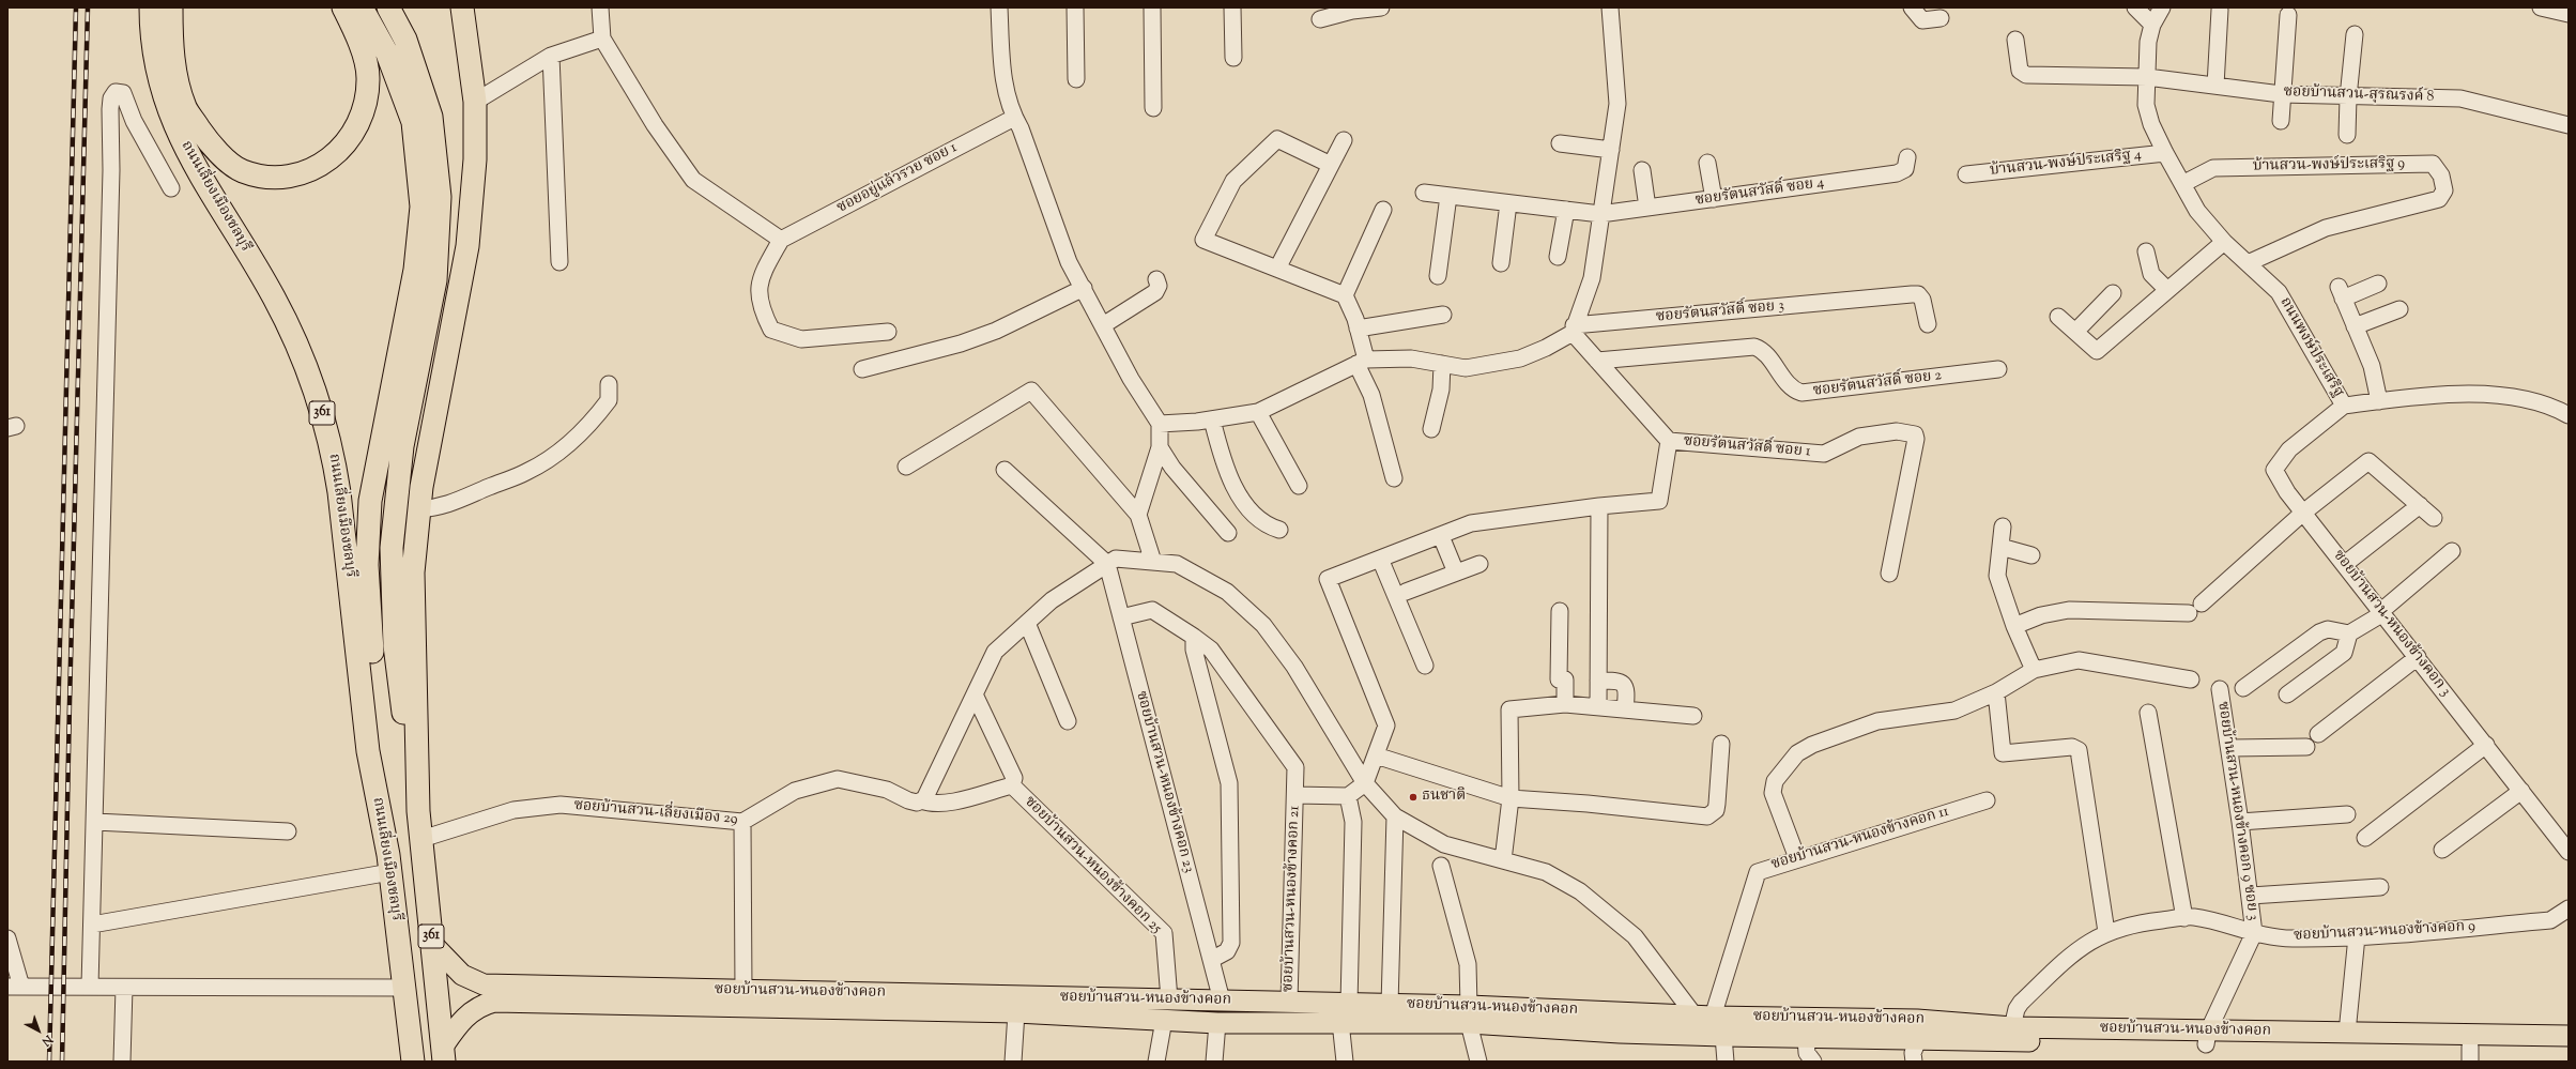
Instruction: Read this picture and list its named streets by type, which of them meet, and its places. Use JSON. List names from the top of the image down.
{
  "streets": {
    "highway": ["ถนนเลี่ยงเมืองชลบุรี", "361"],
    "main road": ["ซอยบ้านสวน-หนองข้างคอก"],
    "street": [
      "ซอยบ้านสวน-สุรณรงค์ 8",
      "บ้านสวน-พงษ์ประเสริฐ 4",
      "บ้านสวน-พงษ์ประเสริฐ 9",
      "ซอยอยู่แล้วรวย ซอย 1",
      "ซอยรัตนสวัสดิ์ ซอย 4",
      "ซอยรัตนสวัสดิ์ ซอย 3",
      "ถนนพงษ์ประเสริฐ",
      "ซอยรัตนสวัสดิ์ ซอย 2",
      "ซอยรัตนสวัสดิ์ ซอย 1",
      "ซอยบ้านสวน-หนองข้างคอก 3",
      "ซอยบ้านสวน-หนองข้างคอก 23",
      "ซอยบ้านสวน-หนองข้างคอก 9 ซอย 3",
      "ซอยบ้านสวน-เลี่ยงเมือง 29",
      "ซอยบ้านสวน-หนองข้างคอก 11",
      "ซอยบ้านสวน-หนองข้างคอก 25",
      "ซอยบ้านสวน-หนองข้างคอก 21",
      "ซอยบ้านสวน-หนองข้างคอก 9"
    ]
  },
  "crossings": [
    ["ซอยบ้านสวน-สุรณรงค์ 8", "ถนนพงษ์ประเสริฐ"],
    ["บ้านสวน-พงษ์ประเสริฐ 4", "ถนนพงษ์ประเสริฐ"],
    ["บ้านสวน-พงษ์ประเสริฐ 9", "ถนนพงษ์ประเสริฐ"],
    ["ถนนพงษ์ประเสริฐ", "ซอยบ้านสวน-หนองข้างคอก 3"],
    ["361", "ซอยบ้านสวน-เลี่ยงเมือง 29"],
    ["361", "ซอยบ้านสวน-หนองข้างคอก"],
    ["ซอยบ้านสวน-หนองข้างคอก 23", "ซอยบ้านสวน-หนองข้างคอก 21"],
    ["ซอยบ้านสวน-หนองข้างคอก 23", "ซอยบ้านสวน-หนองข้างคอก"],
    ["ซอยบ้านสวน-หนองข้างคอก 9 ซอย 3", "ซอยบ้านสวน-หนองข้างคอก 9"],
    ["ซอยบ้านสวน-เลี่ยงเมือง 29", "ซอยบ้านสวน-หนองข้างคอก 25"],
    ["ซอยบ้านสวน-หนองข้างคอก 11", "ซอยบ้านสวน-หนองข้างคอก"],
    ["ซอยบ้านสวน-หนองข้างคอก 25", "ซอยบ้านสวน-หนองข้างคอก"],
    ["ซอยบ้านสวน-หนองข้างคอก 21", "ซอยบ้านสวน-หนองข้างคอก"],
    ["ซอยบ้านสวน-หนองข้างคอก 9", "ซอยบ้านสวน-หนองข้างคอก"]
  ],
  "places": ["ธนชาติ"],
  "north": "bottom right"
}
